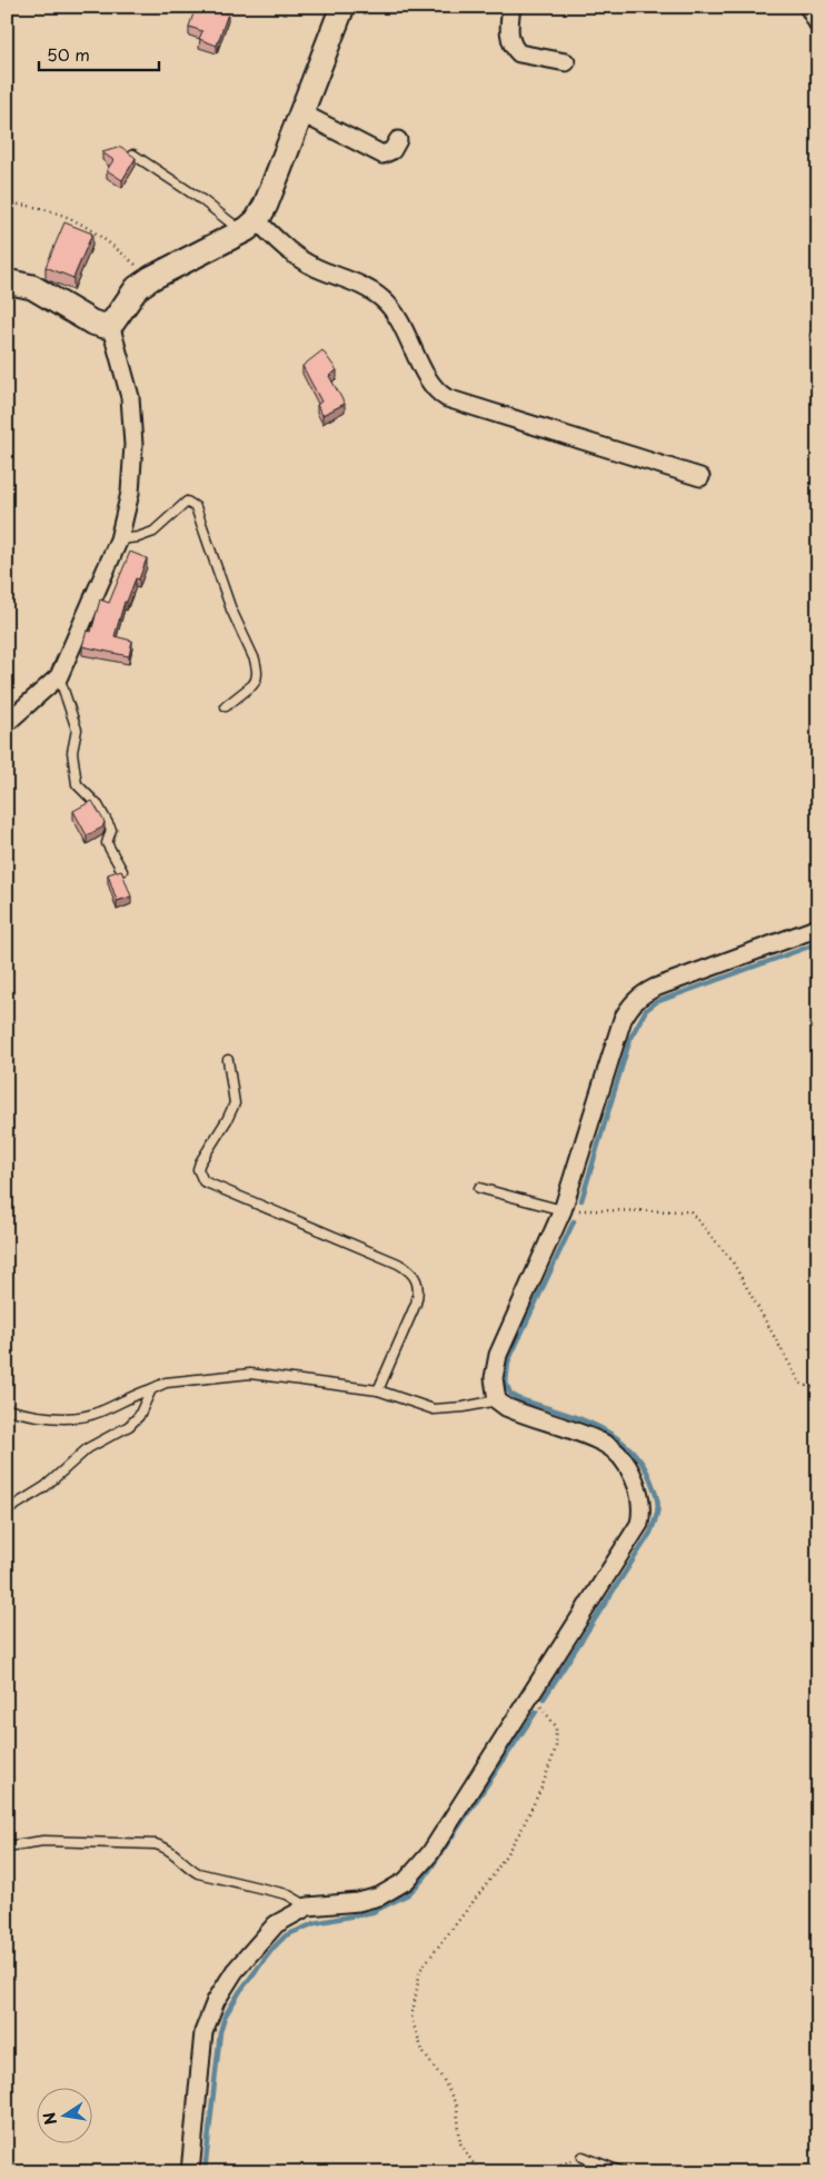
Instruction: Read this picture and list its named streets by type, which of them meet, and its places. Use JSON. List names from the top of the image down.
{
  "scale_bar": "50 m",
  "north": "left"
}
